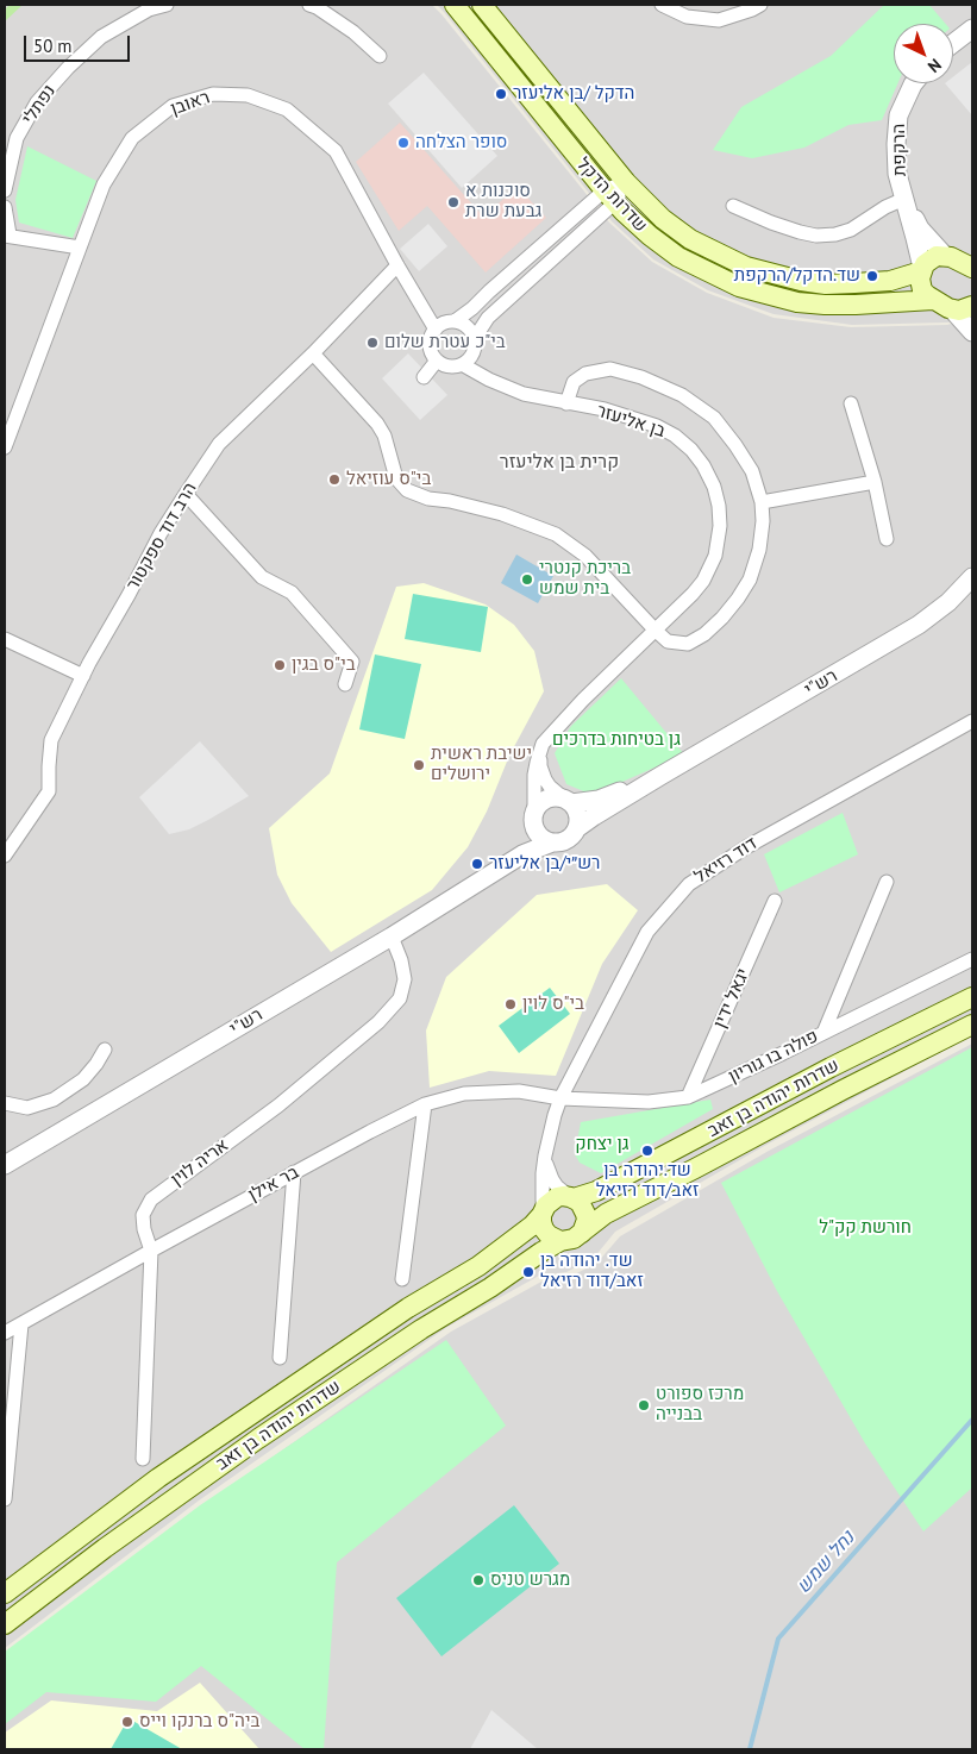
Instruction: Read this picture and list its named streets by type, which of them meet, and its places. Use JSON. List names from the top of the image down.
{
  "streets": {
    "main road": ["שדרות הדקל", "שדרות יהודה בן זאב"],
    "street": [
      "ראובן",
      "נפתלי",
      "הרקפת",
      "בן אליעזר",
      "הרב דוד ספקטור",
      "רש\"י",
      "דוד רזיאל",
      "יגאל ידין",
      "פולה בו גוריון",
      "אריה לוין",
      "בר אילן"
    ]
  },
  "crossings": [
    ["ראובן", "בן אליעזר"],
    ["ראובן", "הרב דוד ספקטור"],
    ["הרקפת", "שדרות הדקל"],
    ["בן אליעזר", "רש\"י"],
    ["רש\"י", "אריה לוין"],
    ["דוד רזיאל", "פולה בו גוריון"],
    ["דוד רזיאל", "שדרות יהודה בן זאב"],
    ["דוד רזיאל", "בר אילן"],
    ["יגאל ידין", "פולה בו גוריון"],
    ["פולה בו גוריון", "בר אילן"],
    ["אריה לוין", "בר אילן"]
  ],
  "districts": ["קרית בן אליעזר"],
  "water": ["נחל שמש"],
  "parks": ["גן בטיחות בדרכים", "גן יצחק", "חורשת קק\"ל"],
  "places": [
    "הדקל /בן אליעזר",
    "סופר הצלחה",
    "סוכנות א גבעת שרת",
    "שד.הדקל/הרקפת",
    "בי\"כ עטרת שלום",
    "בי\"ס עוזיאל",
    "בריכת קנטרי בית שמש",
    "בי\"ס בגין",
    "ישיבת ראשית ירושלים",
    "רש״י/בן אליעזר",
    "בי\"ס לוין",
    "שד.יהודה בן זאב/דוד רזיאל",
    "שד. יהודה בן זאב/דוד רזיאל",
    "מרכז ספורט בבנייה",
    "מגרש טניס",
    "ביה\"ס ברנקו וייס"
  ],
  "scale_bar": "50 m",
  "north": "bottom right"
}
